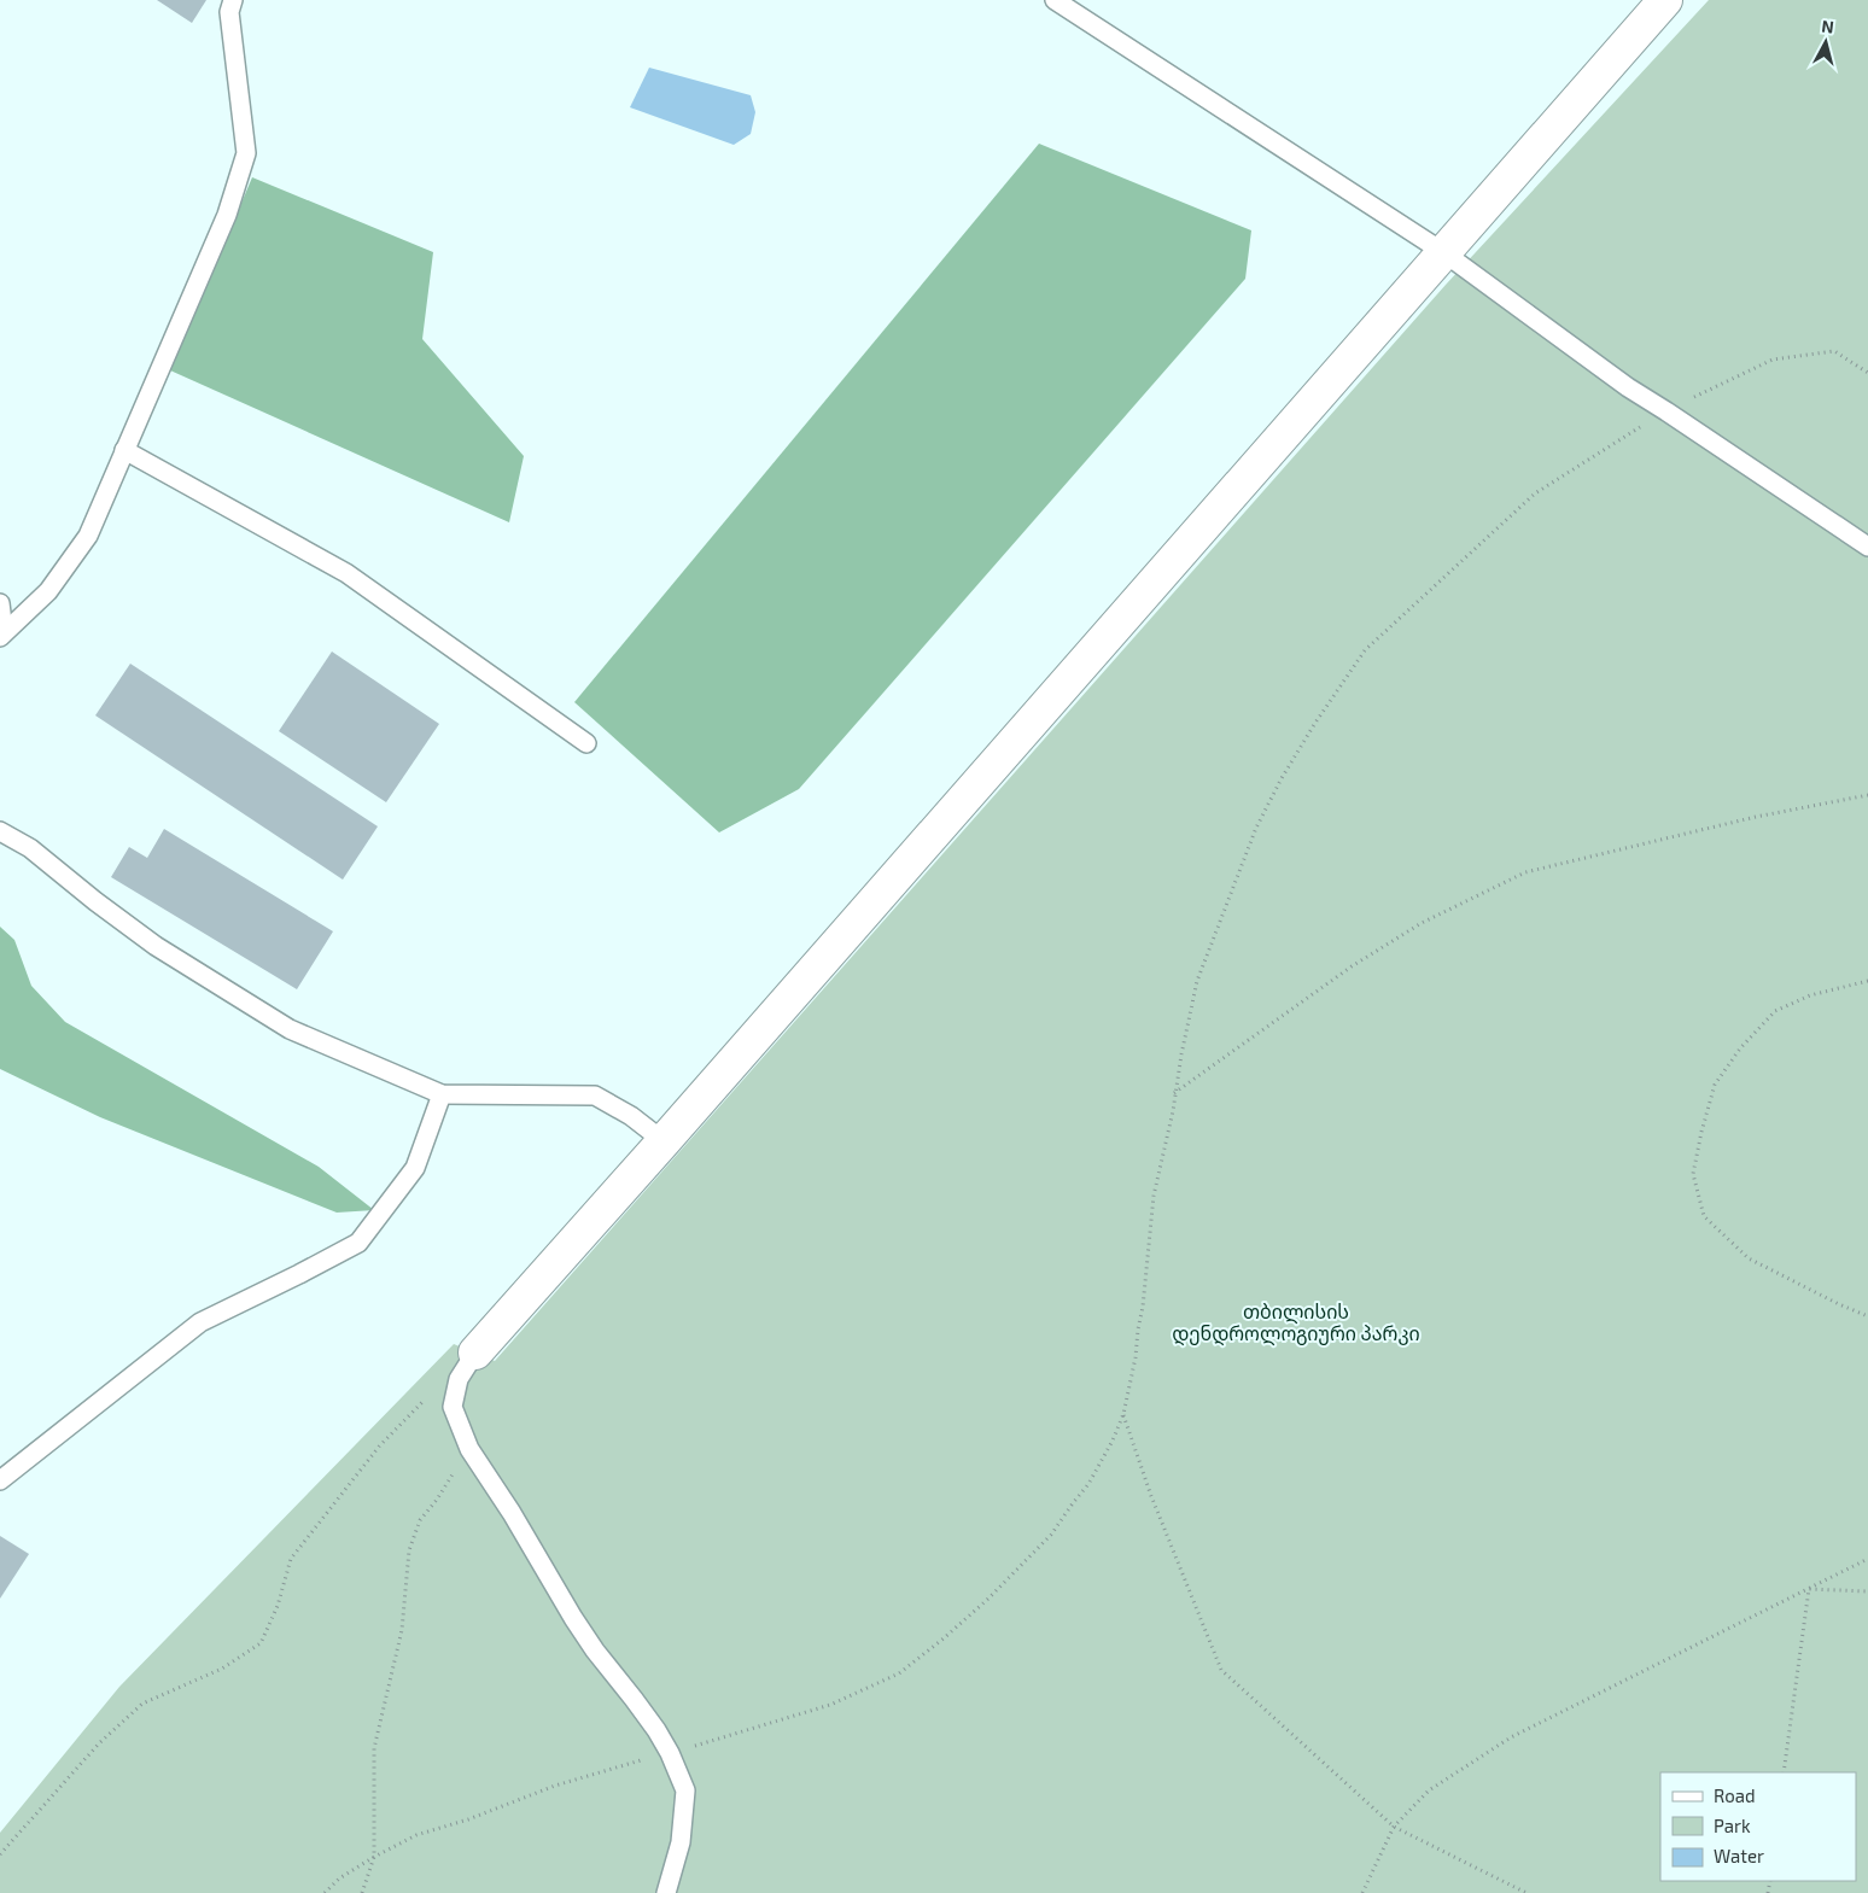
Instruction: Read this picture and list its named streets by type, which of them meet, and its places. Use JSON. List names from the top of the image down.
{
  "parks": ["თბილისის დენდროლოგიური პარკი"],
  "legend": ["Road", "Park", "Water"],
  "north": "top"
}
